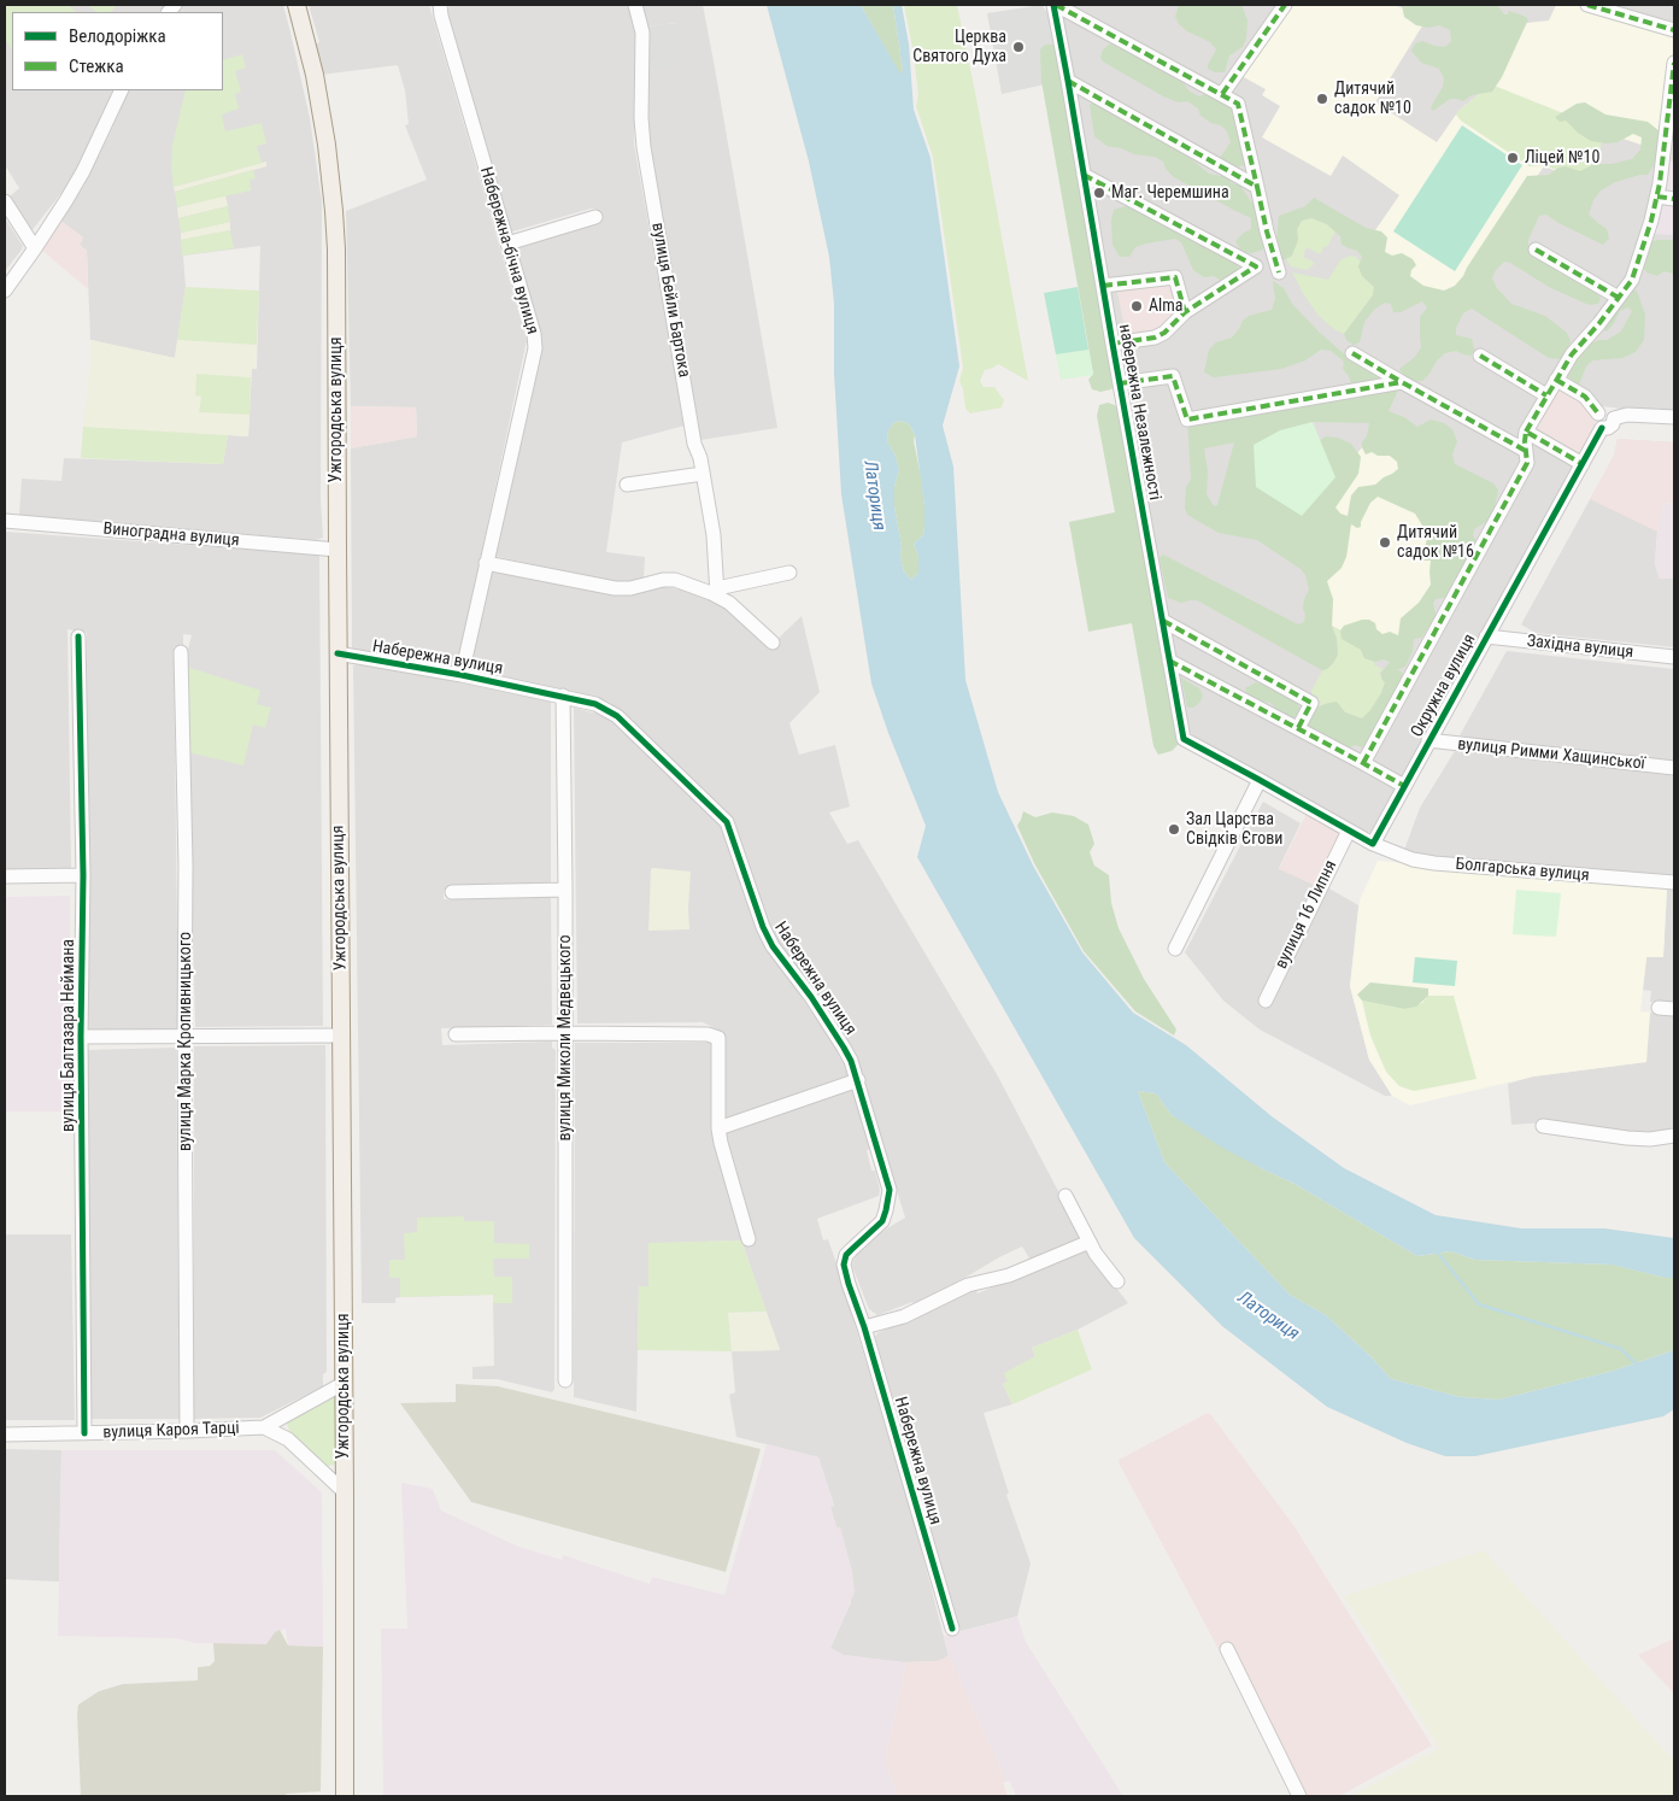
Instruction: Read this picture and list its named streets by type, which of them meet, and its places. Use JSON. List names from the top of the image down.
{
  "streets": {
    "main road": ["Ужгородська вулиця"],
    "street": [
      "Набережна-бічна вулиця",
      "вулиця Бейли Бартока",
      "набережна Незалежності",
      "Виноградна вулиця",
      "Західна вулиця",
      "Набережна вулиця",
      "Окружна вулиця",
      "вулиця Римми Хащинської",
      "Болгарська вулиця",
      "вулиця 16 Липня",
      "вулиця Балтазара Неймана",
      "вулиця Миколи Медвецького",
      "вулиця Марка Кропивницького",
      "вулиця Кароя Тарці"
    ]
  },
  "crossings": [
    ["Набережна-бічна вулиця", "Набережна вулиця"],
    ["Ужгородська вулиця", "Виноградна вулиця"],
    ["Ужгородська вулиця", "Набережна вулиця"],
    ["Ужгородська вулиця", "вулиця Кароя Тарці"],
    ["Західна вулиця", "Окружна вулиця"],
    ["Набережна вулиця", "вулиця Миколи Медвецького"],
    ["Окружна вулиця", "вулиця Римми Хащинської"],
    ["Окружна вулиця", "Болгарська вулиця"],
    ["вулиця Балтазара Неймана", "вулиця Кароя Тарці"],
    ["вулиця Марка Кропивницького", "вулиця Кароя Тарці"]
  ],
  "water": ["Латориця"],
  "places": [
    "Церква Святого Духа",
    "Дитячий садок №10",
    "Ліцей №10",
    "Маг. Черемшина",
    "Alma",
    "Дитячий садок №16",
    "Зал Царства Свідків Єгови"
  ],
  "legend": ["Велодоріжка", "Стежка"]
}
